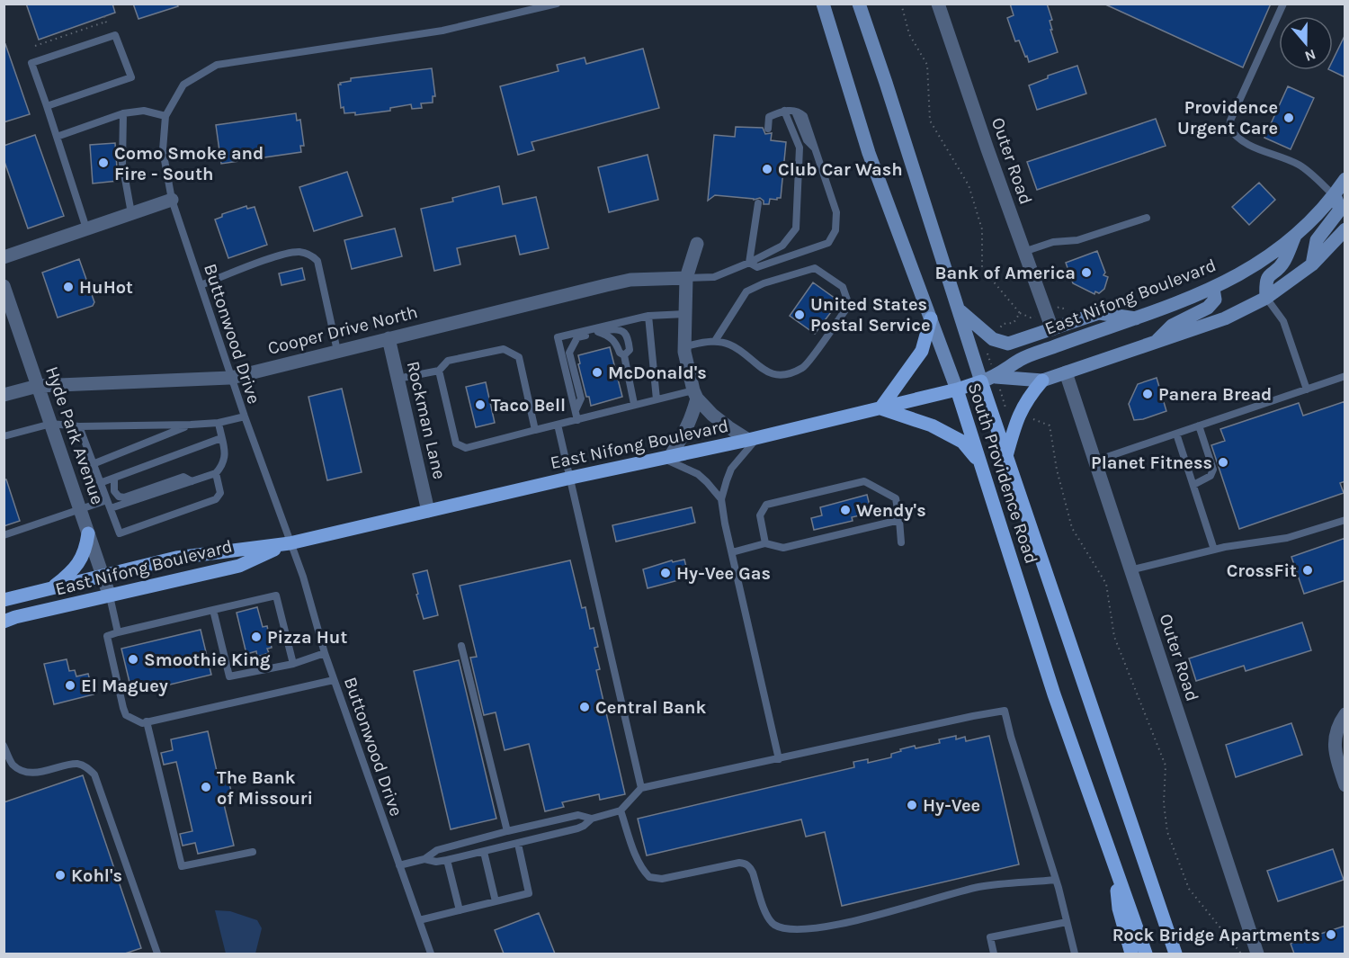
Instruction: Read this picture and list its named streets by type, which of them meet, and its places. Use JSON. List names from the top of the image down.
{
  "streets": {
    "main road": ["East Nifong Boulevard", "South Providence Road"],
    "street": [
      "Outer Road",
      "Cooper Drive North",
      "Rockman Lane",
      "Hyde Park Avenue"
    ],
    "lane": ["Buttonwood Drive"]
  },
  "crossings": [
    ["Outer Road", "East Nifong Boulevard"],
    ["East Nifong Boulevard", "Buttonwood Drive"],
    ["East Nifong Boulevard", "Rockman Lane"],
    ["East Nifong Boulevard", "Hyde Park Avenue"],
    ["East Nifong Boulevard", "South Providence Road"],
    ["Cooper Drive North", "Buttonwood Drive"],
    ["Cooper Drive North", "Rockman Lane"],
    ["Cooper Drive North", "Hyde Park Avenue"]
  ],
  "places": [
    "Providence Urgent Care",
    "Como Smoke and Fire - South",
    "Club Car Wash",
    "Bank of America",
    "HuHot",
    "United States Postal Service",
    "McDonald's",
    "Panera Bread",
    "Taco Bell",
    "Planet Fitness",
    "Wendy's",
    "CrossFit",
    "Hy-Vee Gas",
    "Pizza Hut",
    "Smoothie King",
    "El Maguey",
    "Central Bank",
    "The Bank of Missouri",
    "Hy-Vee",
    "Kohl's",
    "Rock Bridge Apartments"
  ],
  "north": "bottom"
}
